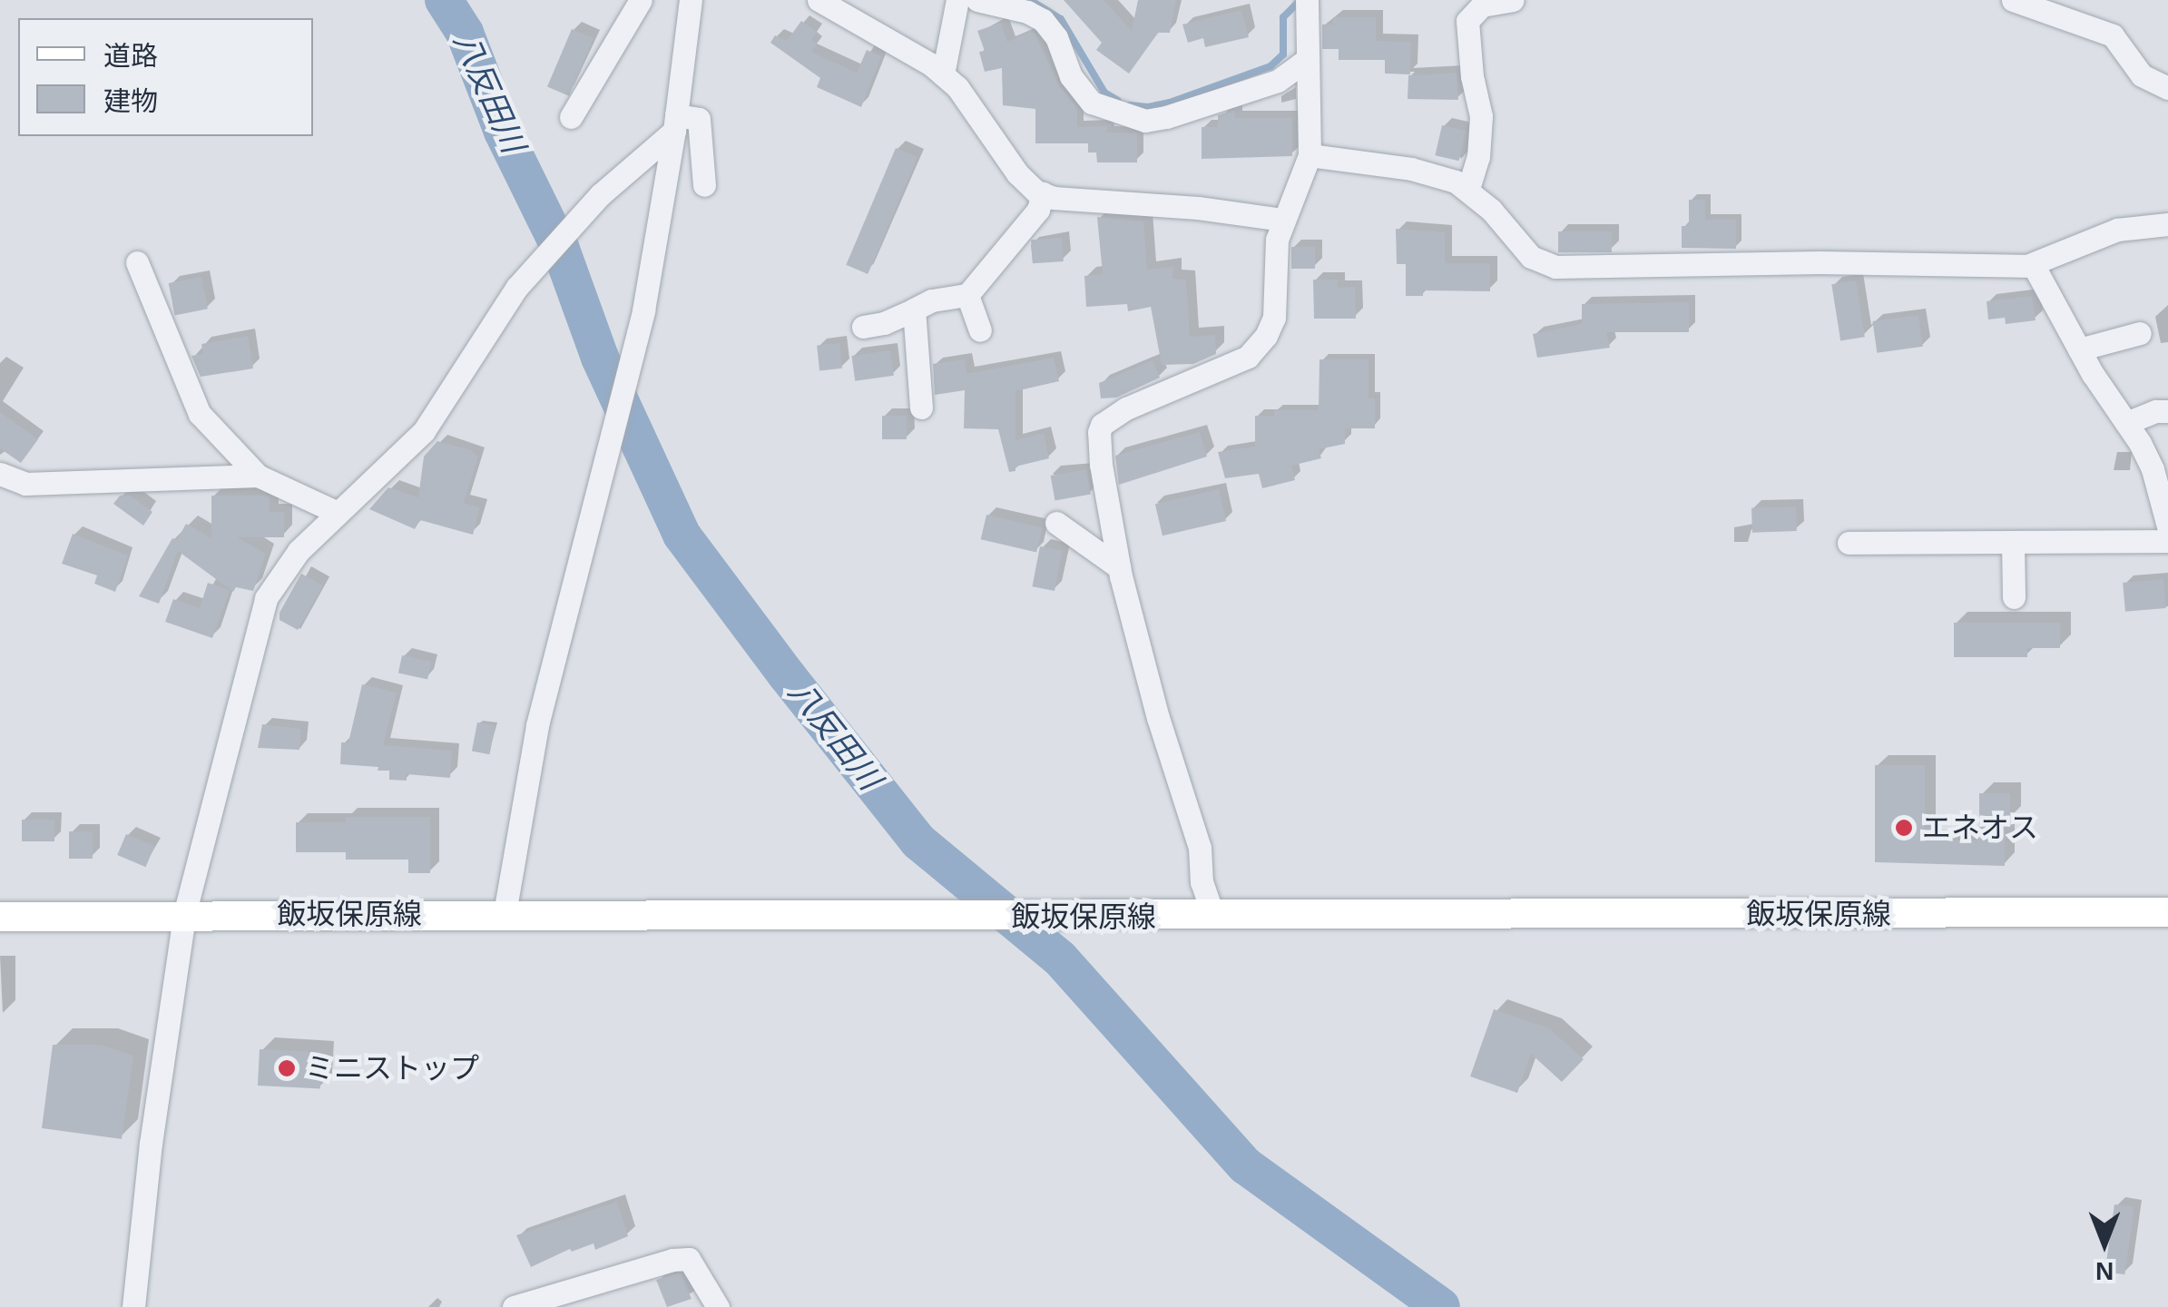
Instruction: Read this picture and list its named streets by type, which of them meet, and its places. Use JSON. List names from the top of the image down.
{
  "streets": {
    "main road": ["飯坂保原線"]
  },
  "water": ["八反田川"],
  "places": ["エネオス", "ミニストップ"],
  "legend": ["道路", "建物"],
  "north": "bottom"
}
